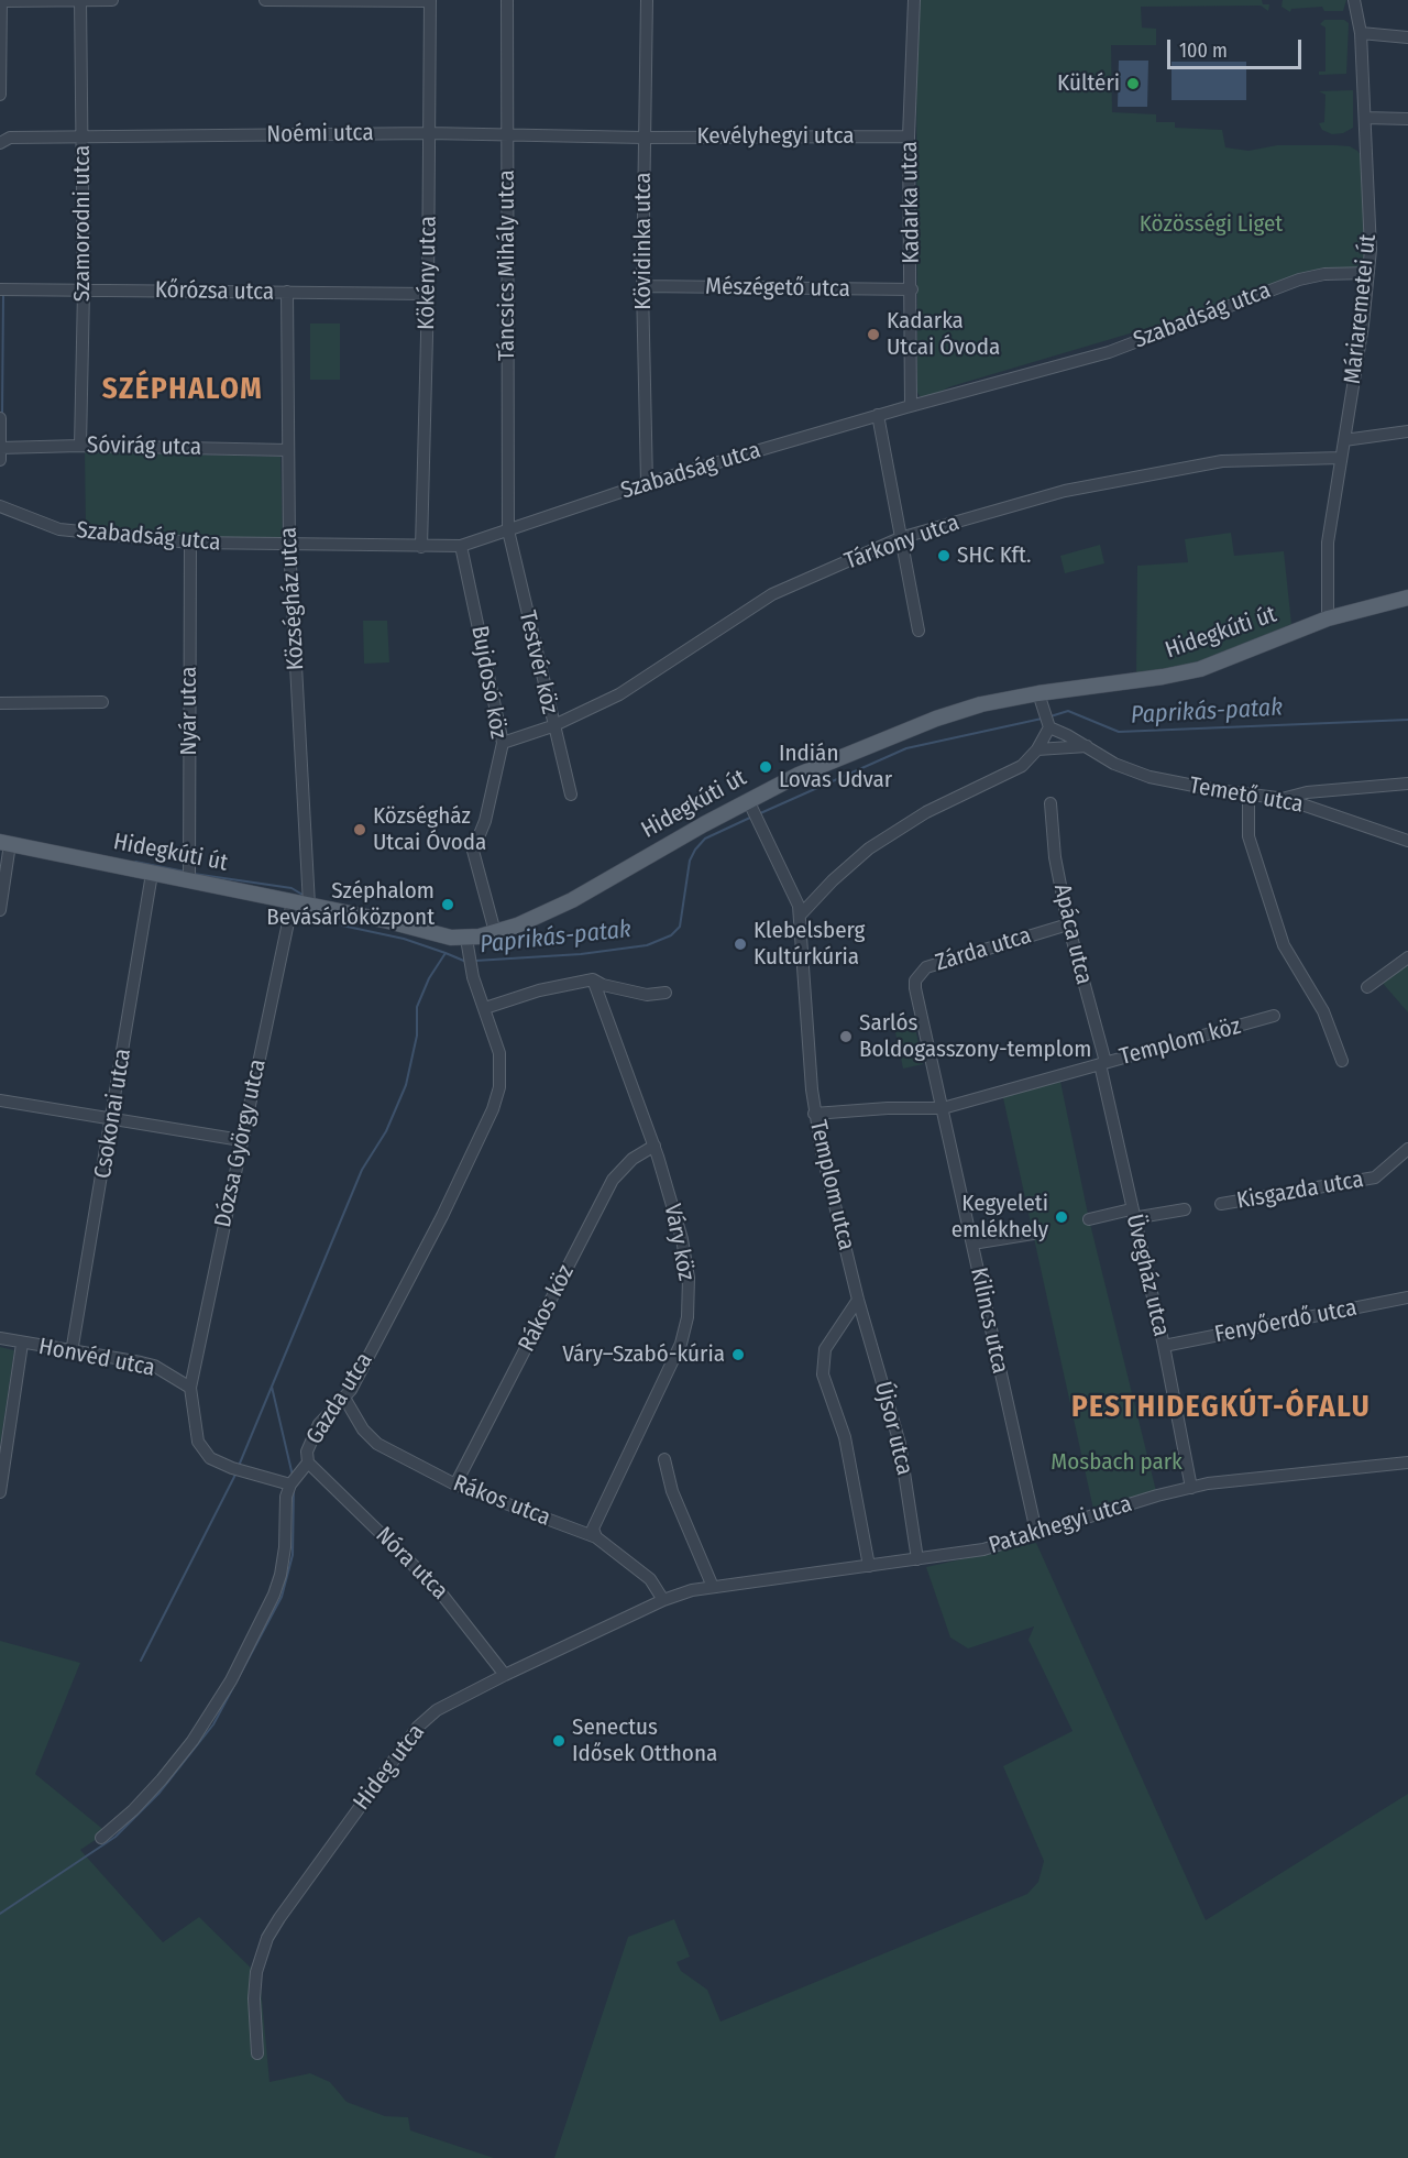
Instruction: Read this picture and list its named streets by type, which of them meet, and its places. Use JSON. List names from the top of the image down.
{
  "streets": {
    "main road": ["Hidegkúti út"],
    "street": [
      "Noémi utca",
      "Kevélyhegyi utca",
      "Kadarka utca",
      "Szamorodni utca",
      "Kövidinka utca",
      "Táncsics Mihály utca",
      "Kökény utca",
      "Mészégető utca",
      "Kőrózsa utca",
      "Máriaremetei út",
      "Szabadság utca",
      "Sóvirág utca",
      "Tárkony utca",
      "Községház utca",
      "Testvér köz",
      "Bujdosó köz",
      "Nyár utca",
      "Temető utca",
      "Apáca utca",
      "Zárda utca",
      "Templom köz",
      "Csokonai utca",
      "Dózsa György utca",
      "Templom utca",
      "Kisgazda utca",
      "Váry köz",
      "Üvegház utca",
      "Rákos köz",
      "Kilincs utca",
      "Fenyőerdő utca",
      "Honvéd utca",
      "Gazda utca",
      "Újsor utca",
      "Rákos utca",
      "Patakhegyi utca",
      "Nóra utca",
      "Hideg utca"
    ]
  },
  "crossings": [
    ["Noémi utca", "Kevélyhegyi utca"],
    ["Noémi utca", "Szamorodni utca"],
    ["Noémi utca", "Kövidinka utca"],
    ["Noémi utca", "Táncsics Mihály utca"],
    ["Noémi utca", "Kökény utca"],
    ["Kevélyhegyi utca", "Kadarka utca"],
    ["Kevélyhegyi utca", "Kövidinka utca"],
    ["Kadarka utca", "Mészégető utca"],
    ["Kadarka utca", "Szabadság utca"],
    ["Szamorodni utca", "Kőrózsa utca"],
    ["Szamorodni utca", "Sóvirág utca"],
    ["Kövidinka utca", "Mészégető utca"],
    ["Kövidinka utca", "Szabadság utca"],
    ["Táncsics Mihály utca", "Szabadság utca"],
    ["Táncsics Mihály utca", "Testvér köz"],
    ["Kökény utca", "Kőrózsa utca"],
    ["Kökény utca", "Szabadság utca"],
    ["Kőrózsa utca", "Községház utca"],
    ["Máriaremetei út", "Szabadság utca"],
    ["Máriaremetei út", "Tárkony utca"],
    ["Máriaremetei út", "Hidegkúti út"],
    ["Szabadság utca", "Községház utca"],
    ["Szabadság utca", "Testvér köz"],
    ["Szabadság utca", "Bujdosó köz"],
    ["Szabadság utca", "Nyár utca"],
    ["Sóvirág utca", "Községház utca"],
    ["Tárkony utca", "Testvér köz"],
    ["Tárkony utca", "Bujdosó köz"],
    ["Községház utca", "Hidegkúti út"],
    ["Hidegkúti út", "Bujdosó köz"],
    ["Hidegkúti út", "Nyár utca"],
    ["Hidegkúti út", "Csokonai utca"],
    ["Hidegkúti út", "Dózsa György utca"],
    ["Hidegkúti út", "Templom utca"],
    ["Hidegkúti út", "Gazda utca"],
    ["Apáca utca", "Zárda utca"],
    ["Apáca utca", "Templom köz"],
    ["Apáca utca", "Üvegház utca"],
    ["Zárda utca", "Templom köz"],
    ["Zárda utca", "Kilincs utca"],
    ["Templom köz", "Templom utca"],
    ["Templom köz", "Üvegház utca"],
    ["Templom köz", "Kilincs utca"],
    ["Csokonai utca", "Honvéd utca"],
    ["Dózsa György utca", "Honvéd utca"],
    ["Dózsa György utca", "Gazda utca"],
    ["Templom utca", "Újsor utca"],
    ["Váry köz", "Rákos köz"],
    ["Váry köz", "Rákos utca"],
    ["Üvegház utca", "Fenyőerdő utca"],
    ["Üvegház utca", "Patakhegyi utca"],
    ["Rákos köz", "Rákos utca"],
    ["Kilincs utca", "Patakhegyi utca"],
    ["Gazda utca", "Rákos utca"],
    ["Gazda utca", "Nóra utca"],
    ["Újsor utca", "Patakhegyi utca"],
    ["Rákos utca", "Patakhegyi utca"],
    ["Rákos utca", "Hideg utca"],
    ["Patakhegyi utca", "Hideg utca"],
    ["Nóra utca", "Hideg utca"]
  ],
  "districts": ["SZÉPHALOM", "PESTHIDEGKÚT-ÓFALU"],
  "water": ["Paprikás-patak"],
  "parks": ["Közösségi Liget", "Mosbach park"],
  "places": [
    "Kültéri",
    "Kadarka Utcai Óvoda",
    "SHC Kft.",
    "Indián Lovas Udvar",
    "Községház Utcai Óvoda",
    "Széphalom Bevásárlóközpont",
    "Klebelsberg Kultúrkúria",
    "Sarlós Boldogasszony-templom",
    "Kegyeleti emlékhely",
    "Váry–Szabó-kúria",
    "Senectus Idősek Otthona"
  ],
  "scale_bar": "100 m"
}
